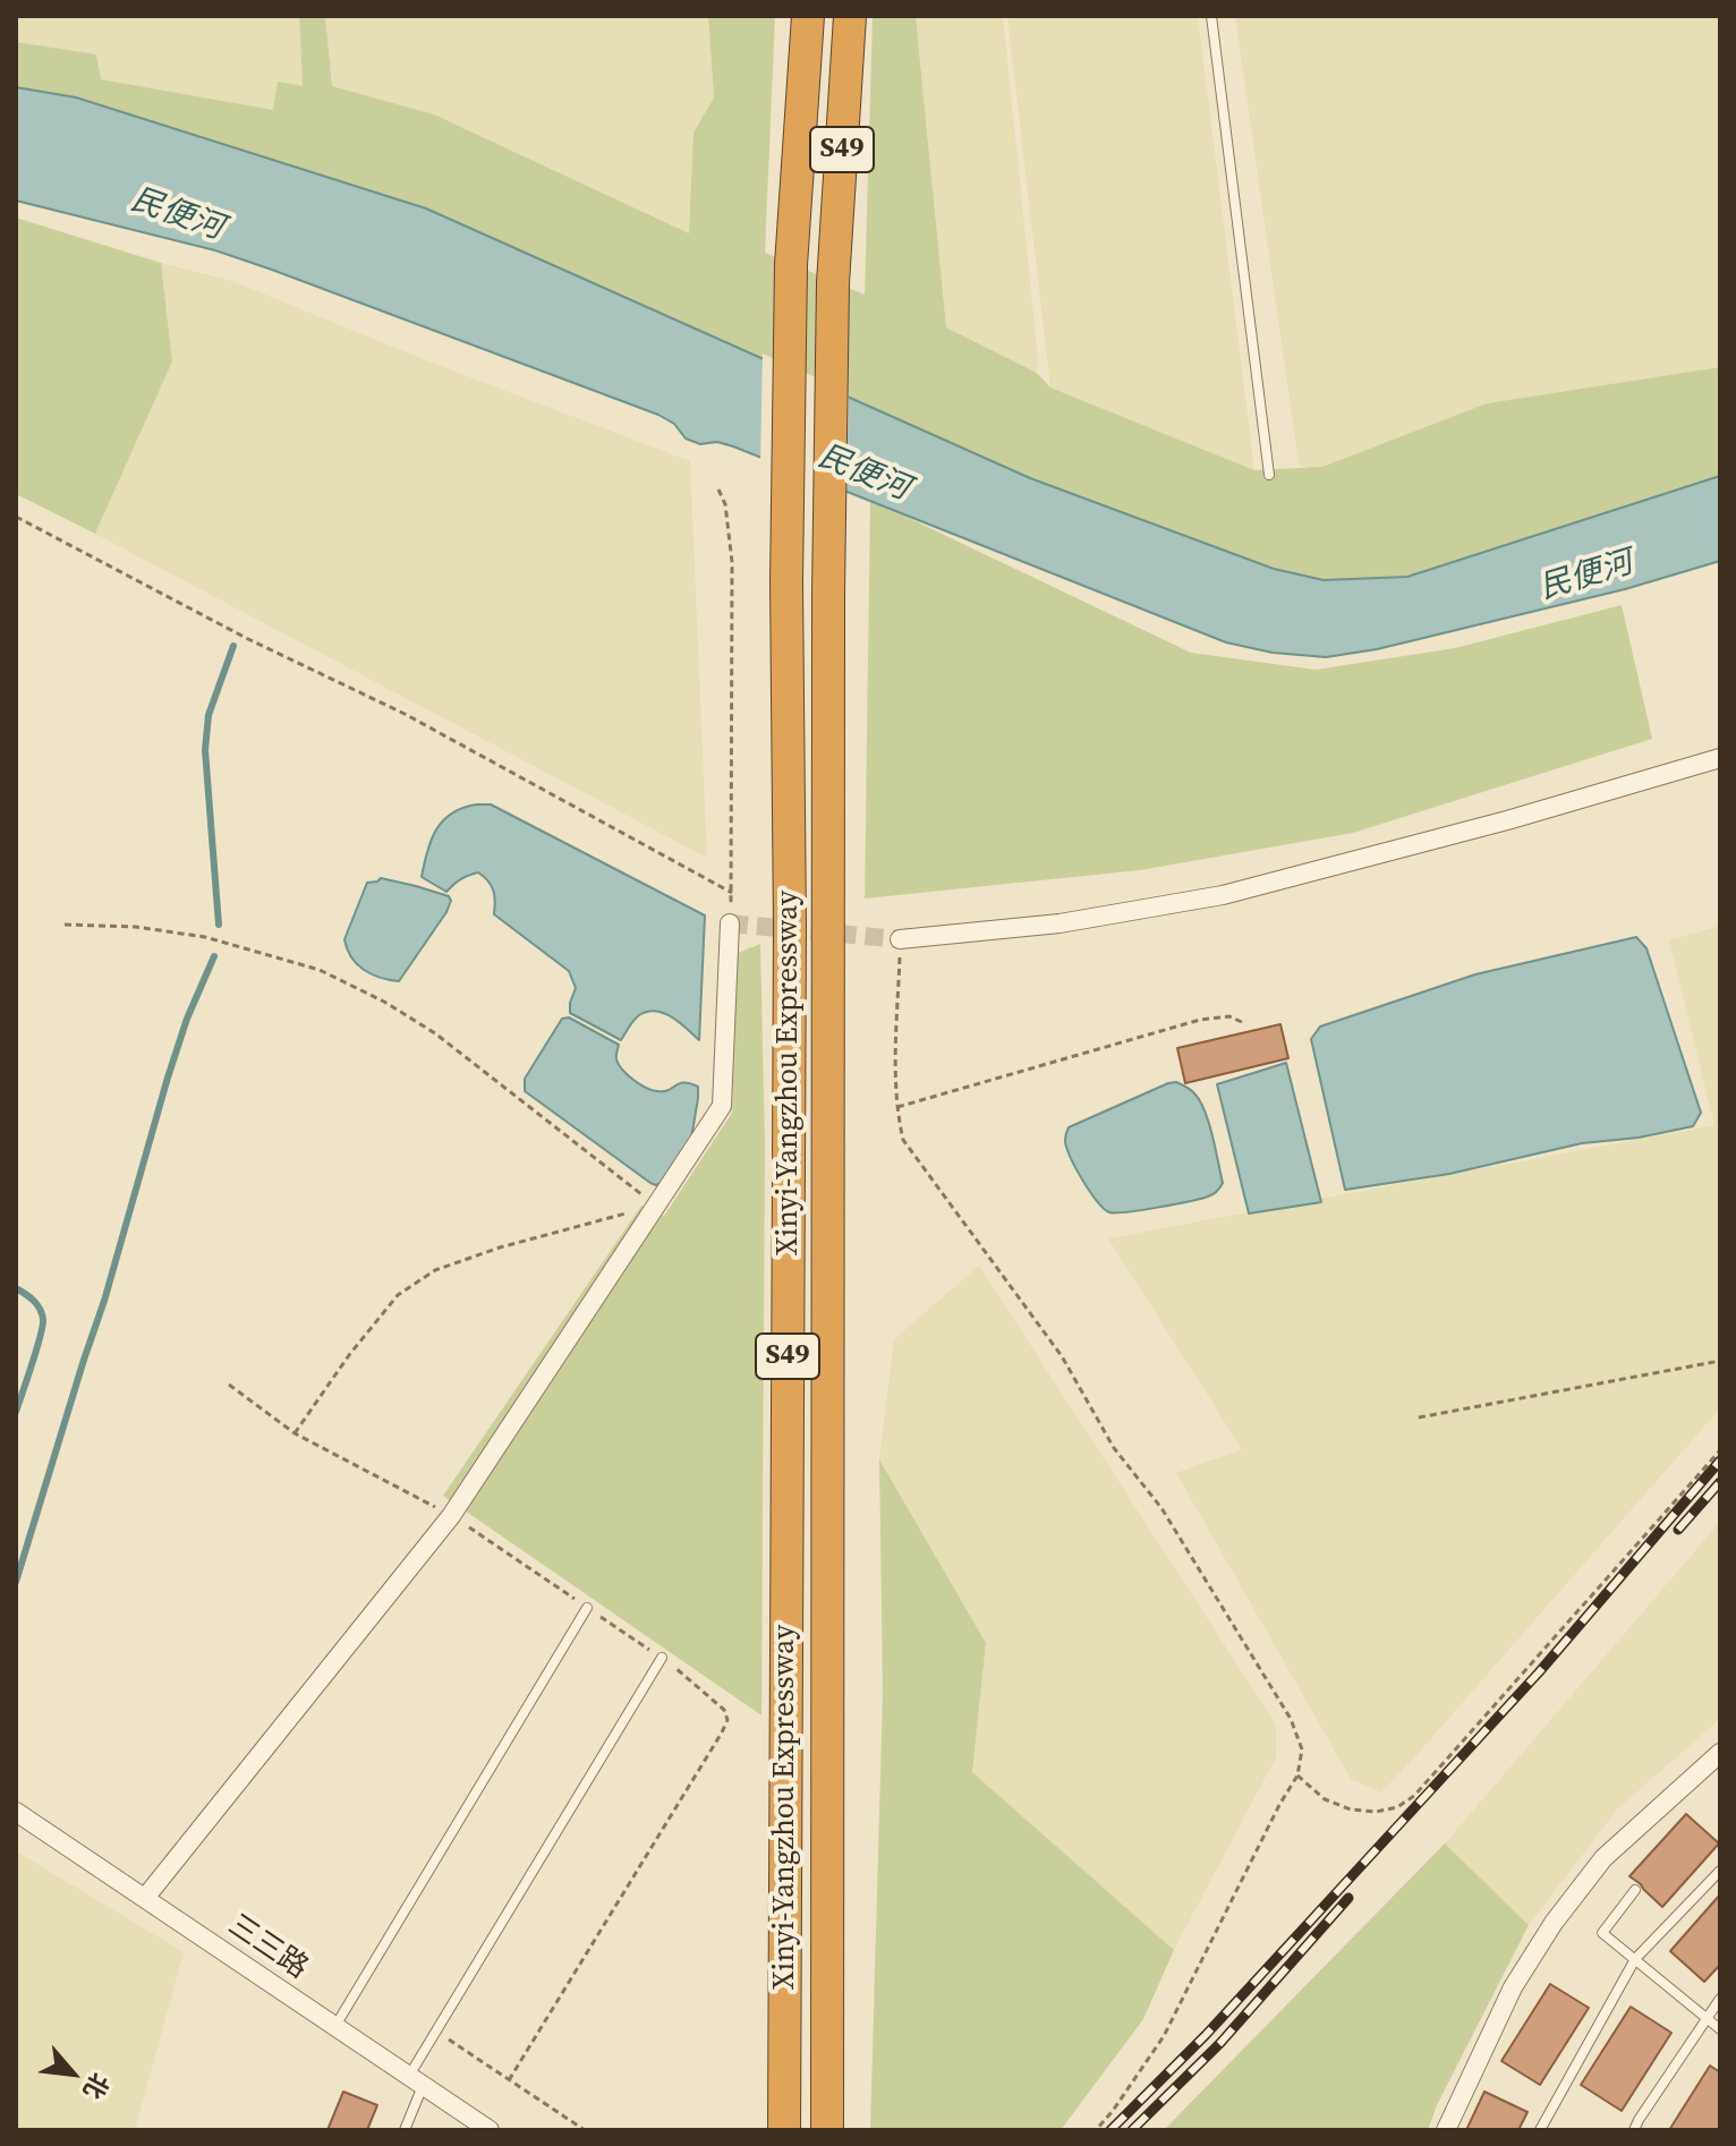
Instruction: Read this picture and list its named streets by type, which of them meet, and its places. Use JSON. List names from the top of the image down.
{
  "streets": {
    "highway": ["S49", "Xinyi-Yangzhou Expressway"],
    "street": ["三三路"]
  },
  "water": ["民便河"],
  "north": "bottom right"
}
